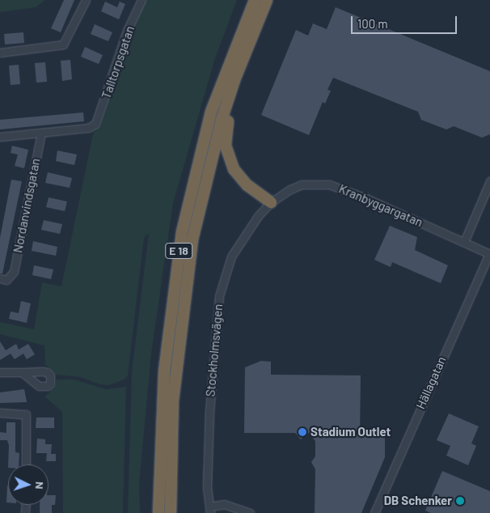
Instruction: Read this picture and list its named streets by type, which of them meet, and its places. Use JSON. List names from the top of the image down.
{
  "streets": {
    "highway": ["E 18"],
    "street": [
      "Talltorpsgatan",
      "Nordanvindsgatan",
      "Kranbyggargatan",
      "Stockholmsvägen",
      "Hällagatan"
    ]
  },
  "crossings": [
    ["Talltorpsgatan", "Nordanvindsgatan"],
    ["Kranbyggargatan", "E 18"],
    ["Kranbyggargatan", "Stockholmsvägen"],
    ["Kranbyggargatan", "Hällagatan"],
    ["E 18", "Stockholmsvägen"]
  ],
  "places": ["Stadium Outlet", "DB Schenker"],
  "scale_bar": "100 m",
  "north": "right"
}
